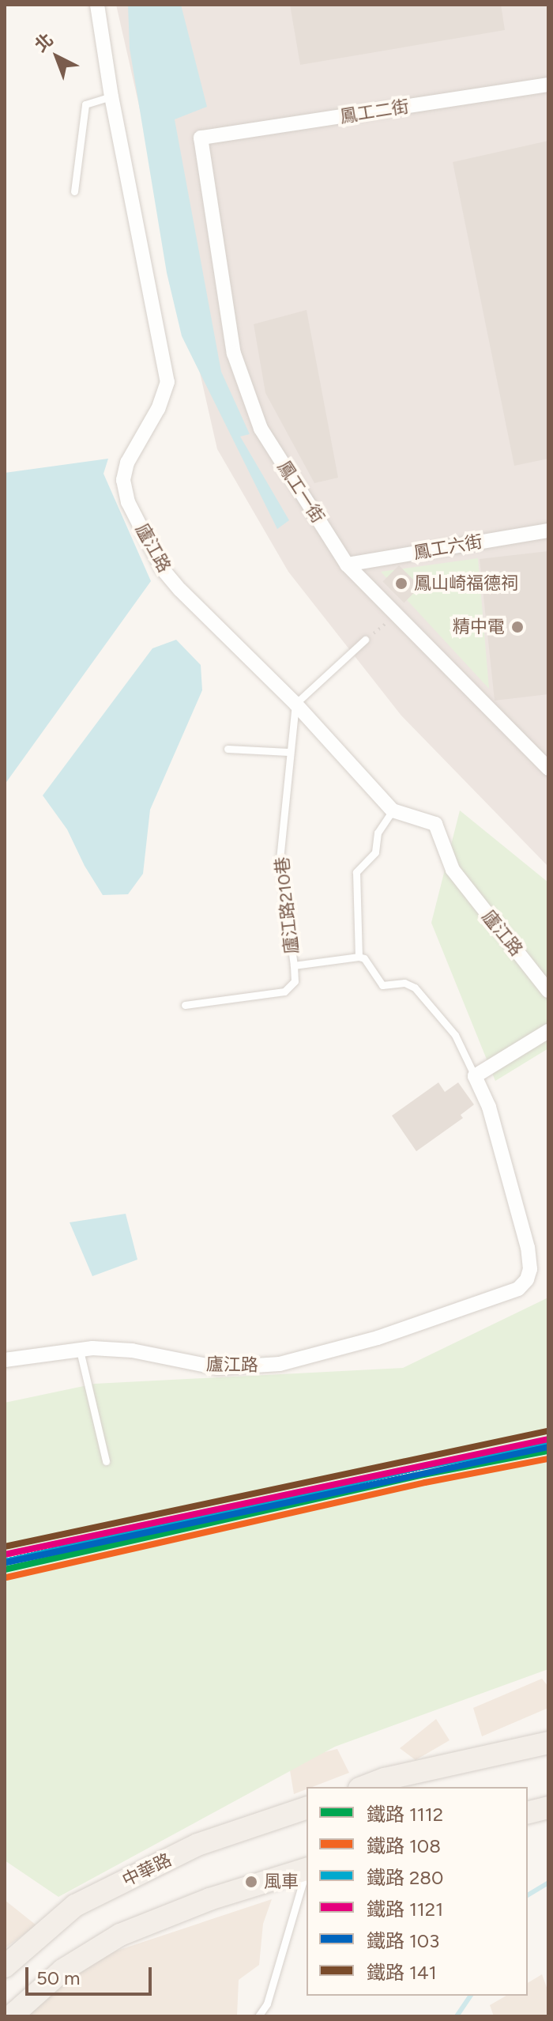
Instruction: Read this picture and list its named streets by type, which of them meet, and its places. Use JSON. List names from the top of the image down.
{
  "streets": {
    "main road": ["中華路"],
    "street": [
      "鳳工二街",
      "鳳工一街",
      "鳳工六街",
      "廬江路"
    ],
    "lane": ["廬江路210巷"]
  },
  "crossings": [
    ["鳳工二街", "鳳工一街"],
    ["鳳工一街", "鳳工六街"],
    ["廬江路", "廬江路210巷"]
  ],
  "places": ["鳳山崎福德祠", "精中電", "風車"],
  "lines": [
    "rail line 141",
    "rail line 1121",
    "rail line 280",
    "rail line 103",
    "rail line 1112",
    "rail line 108"
  ],
  "legend": [
    "鐵路 1112",
    "鐵路 108",
    "鐵路 280",
    "鐵路 1121",
    "鐵路 103",
    "鐵路 141"
  ],
  "scale_bar": "50 m",
  "north": "top left"
}
